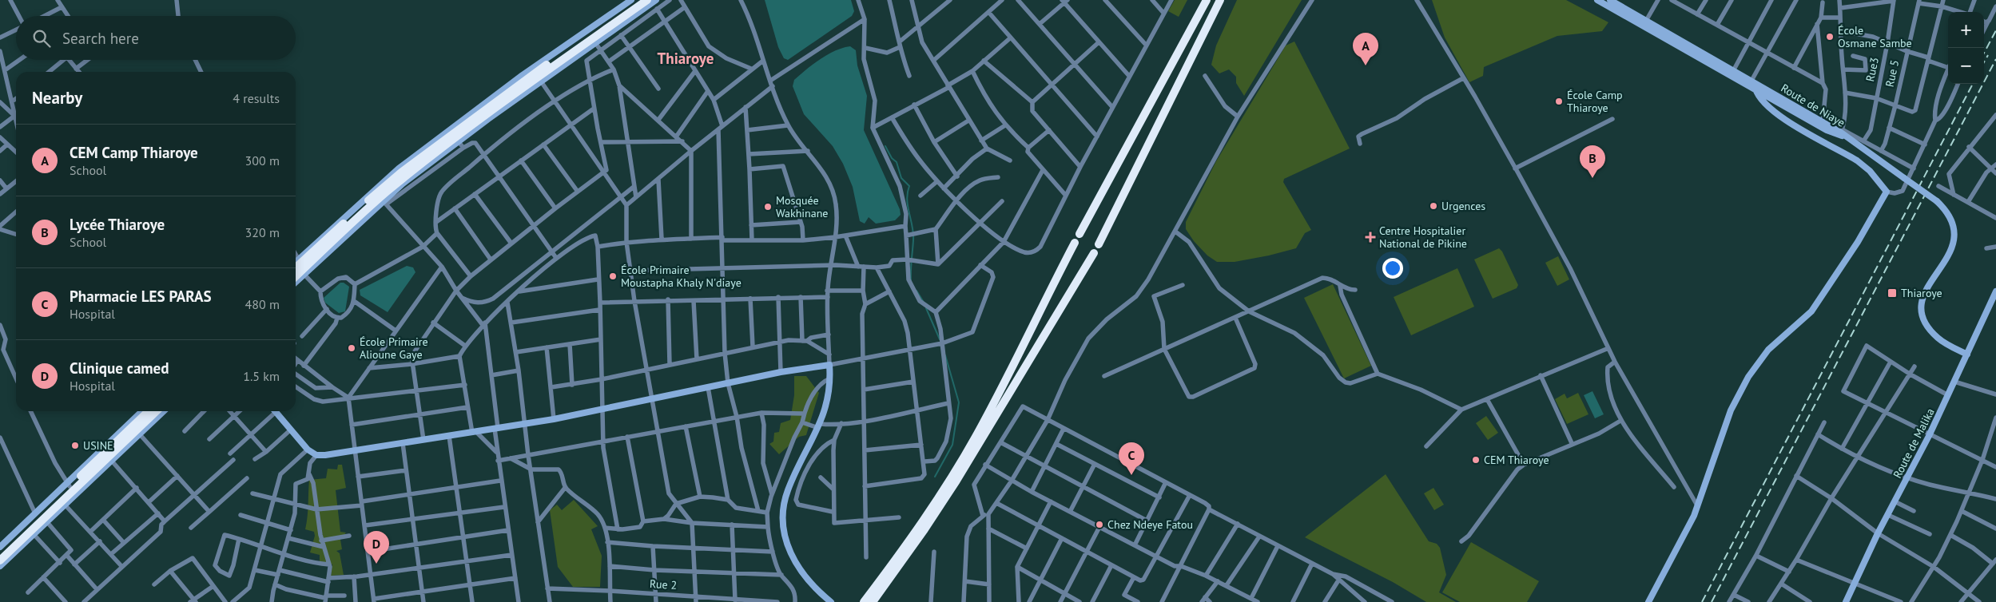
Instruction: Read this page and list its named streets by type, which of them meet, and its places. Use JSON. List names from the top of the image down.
{
  "streets": {
    "street": [
      "Rue3",
      "Rue 5",
      "Route de Niaye",
      "Route de Malika",
      "Rue 2"
    ]
  },
  "districts": ["Thiaroye"],
  "places": {
    "other": [
      "École Osmane Sambe",
      "École Camp Thiaroye",
      "Urgences",
      "Mosquée Wakhinane",
      "École Primaire Moustapha Khaly N'diaye",
      "École Primaire Alioune Gaye",
      "USINE",
      "CEM Thiaroye",
      "Chez Ndeye Fatou"
    ],
    "health": ["Centre Hospitalier National de Pikine"],
    "transit": ["Thiaroye"]
  },
  "page": {
    "map_buttons": ["+", "−"],
    "search": "Search here",
    "pins": [
      "A",
      "B",
      "C",
      "D"
    ],
    "heading": ["Nearby", "4 results"],
    "list": [
      {
        "mark": "A",
        "name": "CEM Camp Thiaroye",
        "note": "School",
        "value": "300 m"
      },
      {
        "mark": "B",
        "name": "Lycée Thiaroye",
        "note": "School",
        "value": "320 m"
      },
      {
        "mark": "C",
        "name": "Pharmacie LES PARAS",
        "note": "Hospital",
        "value": "480 m"
      },
      {
        "mark": "D",
        "name": "Clinique camed",
        "note": "Hospital",
        "value": "1.5 km"
      }
    ]
  }
}
